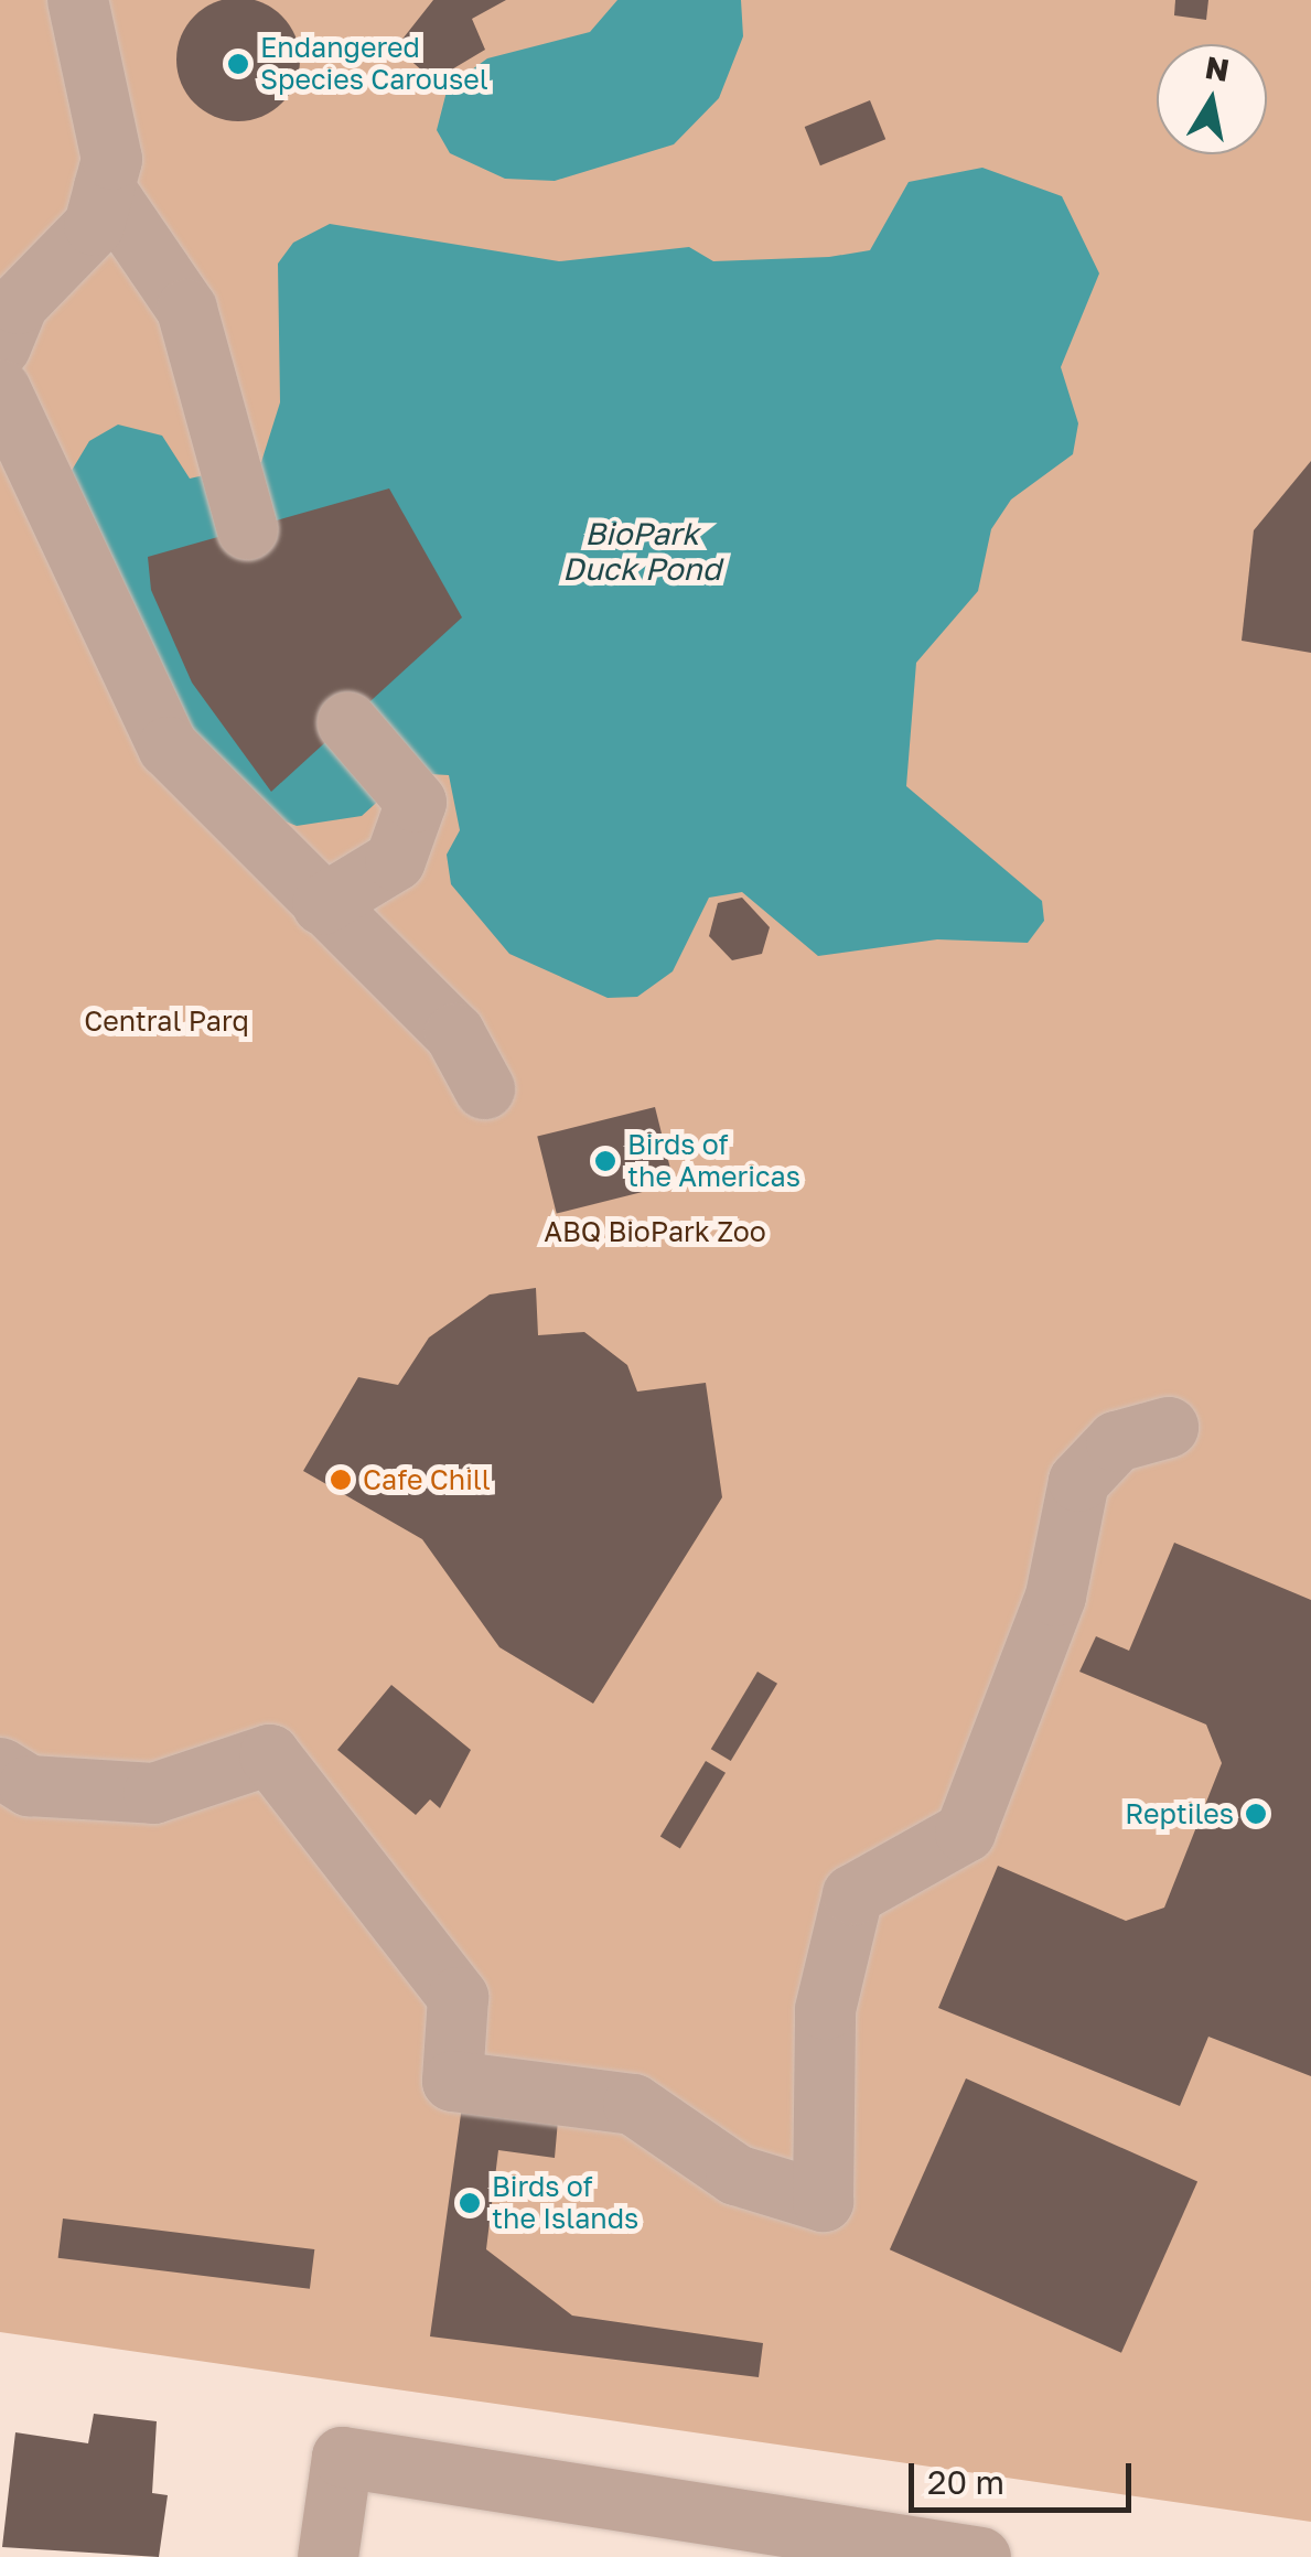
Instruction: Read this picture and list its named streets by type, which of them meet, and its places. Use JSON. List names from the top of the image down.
{
  "water": ["BioPark Duck Pond"],
  "parks": ["Central Parq", "ABQ BioPark Zoo"],
  "places": [
    "Endangered Species Carousel",
    "Birds of the Americas",
    "Cafe Chill",
    "Reptiles",
    "Birds of the Islands"
  ],
  "scale_bar": "20 m",
  "north": "top"
}
